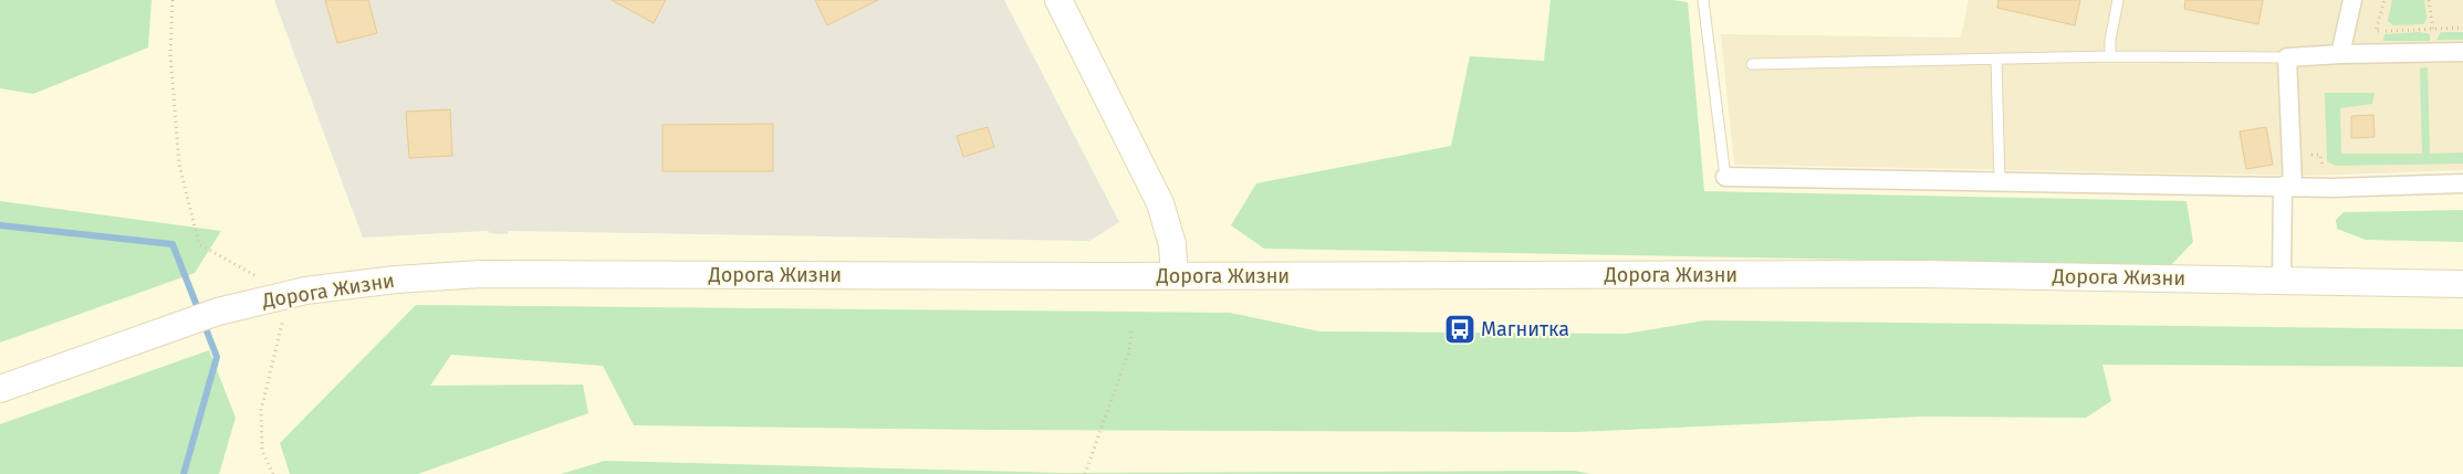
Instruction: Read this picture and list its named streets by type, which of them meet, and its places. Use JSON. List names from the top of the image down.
{
  "streets": {
    "main road": ["Дорога Жизни"]
  },
  "places": {
    "bus stop": ["Магнитка"]
  }
}
